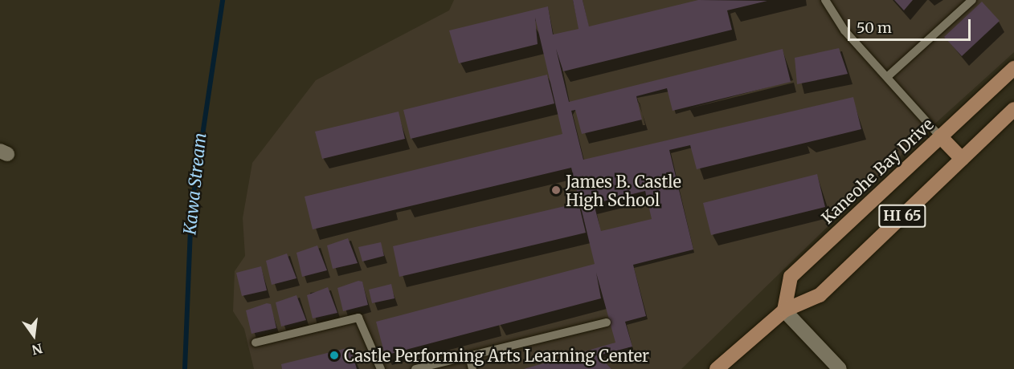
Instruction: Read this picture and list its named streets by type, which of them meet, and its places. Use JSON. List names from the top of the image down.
{
  "streets": {
    "main road": ["Kaneohe Bay Drive", "HI 65"]
  },
  "crossings": [
    ["Kaneohe Bay Drive", "HI 65"]
  ],
  "water": ["Kawa Stream"],
  "places": ["James B. Castle High School", "Castle Performing Arts Learning Center"],
  "scale_bar": "50 m",
  "north": "bottom"
}
